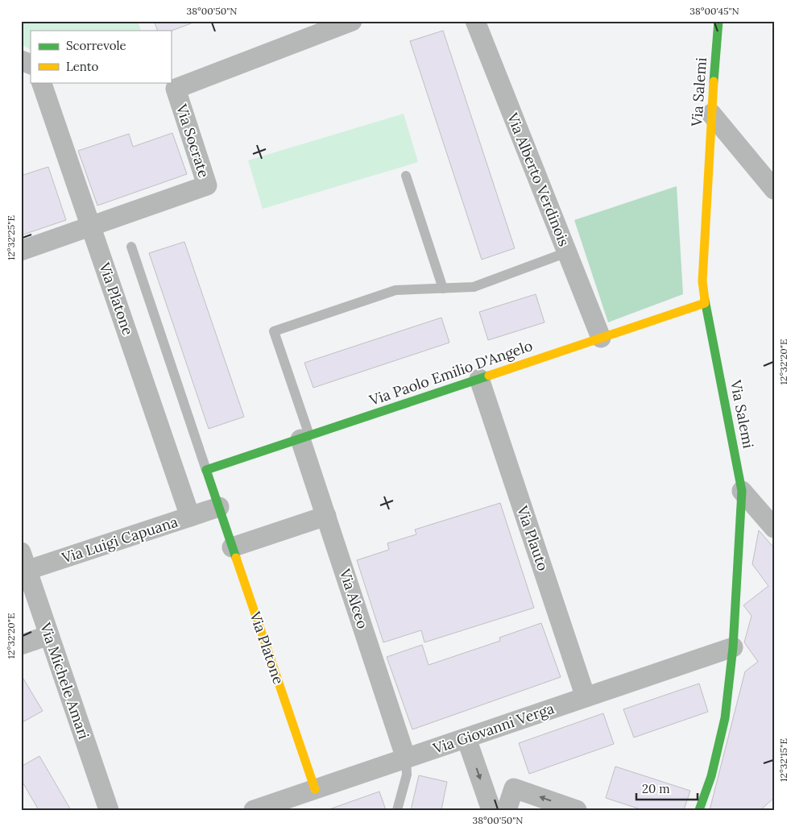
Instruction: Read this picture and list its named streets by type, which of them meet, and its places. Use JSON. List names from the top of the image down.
{
  "streets": {
    "street": [
      "Via Salemi",
      "Via Socrate",
      "Via Alberto Verdinois",
      "Via Platone",
      "Via Paolo Emilio D'Angelo",
      "Via Plauto",
      "Via Luigi Capuana",
      "Via Alceo",
      "Via Michele Amari",
      "Via Giovanni Verga"
    ]
  },
  "crossings": [
    ["Via Salemi", "Via Paolo Emilio D'Angelo"],
    ["Via Salemi", "Via Giovanni Verga"],
    ["Via Socrate", "Via Platone"],
    ["Via Alberto Verdinois", "Via Paolo Emilio D'Angelo"],
    ["Via Platone", "Via Paolo Emilio D'Angelo"],
    ["Via Platone", "Via Luigi Capuana"],
    ["Via Platone", "Via Giovanni Verga"],
    ["Via Paolo Emilio D'Angelo", "Via Plauto"],
    ["Via Paolo Emilio D'Angelo", "Via Alceo"],
    ["Via Plauto", "Via Giovanni Verga"],
    ["Via Luigi Capuana", "Via Michele Amari"],
    ["Via Alceo", "Via Giovanni Verga"]
  ],
  "legend": ["Scorrevole", "Lento"],
  "scale_bar": "20 m",
  "coordinates": [
    "38°00'50\"N",
    "38°00'45\"N",
    "12°32'25\"E",
    "12°32'20\"E",
    "12°32'15\"E"
  ]
}
